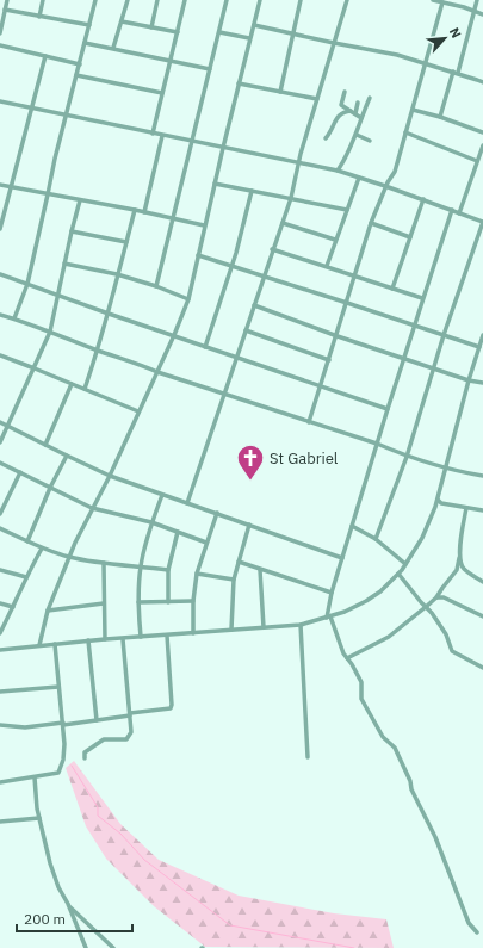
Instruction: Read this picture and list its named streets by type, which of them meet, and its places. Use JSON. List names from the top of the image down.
{
  "places": {
    "church": ["St Gabriel"]
  },
  "scale_bar": "200 m",
  "north": "top right"
}
